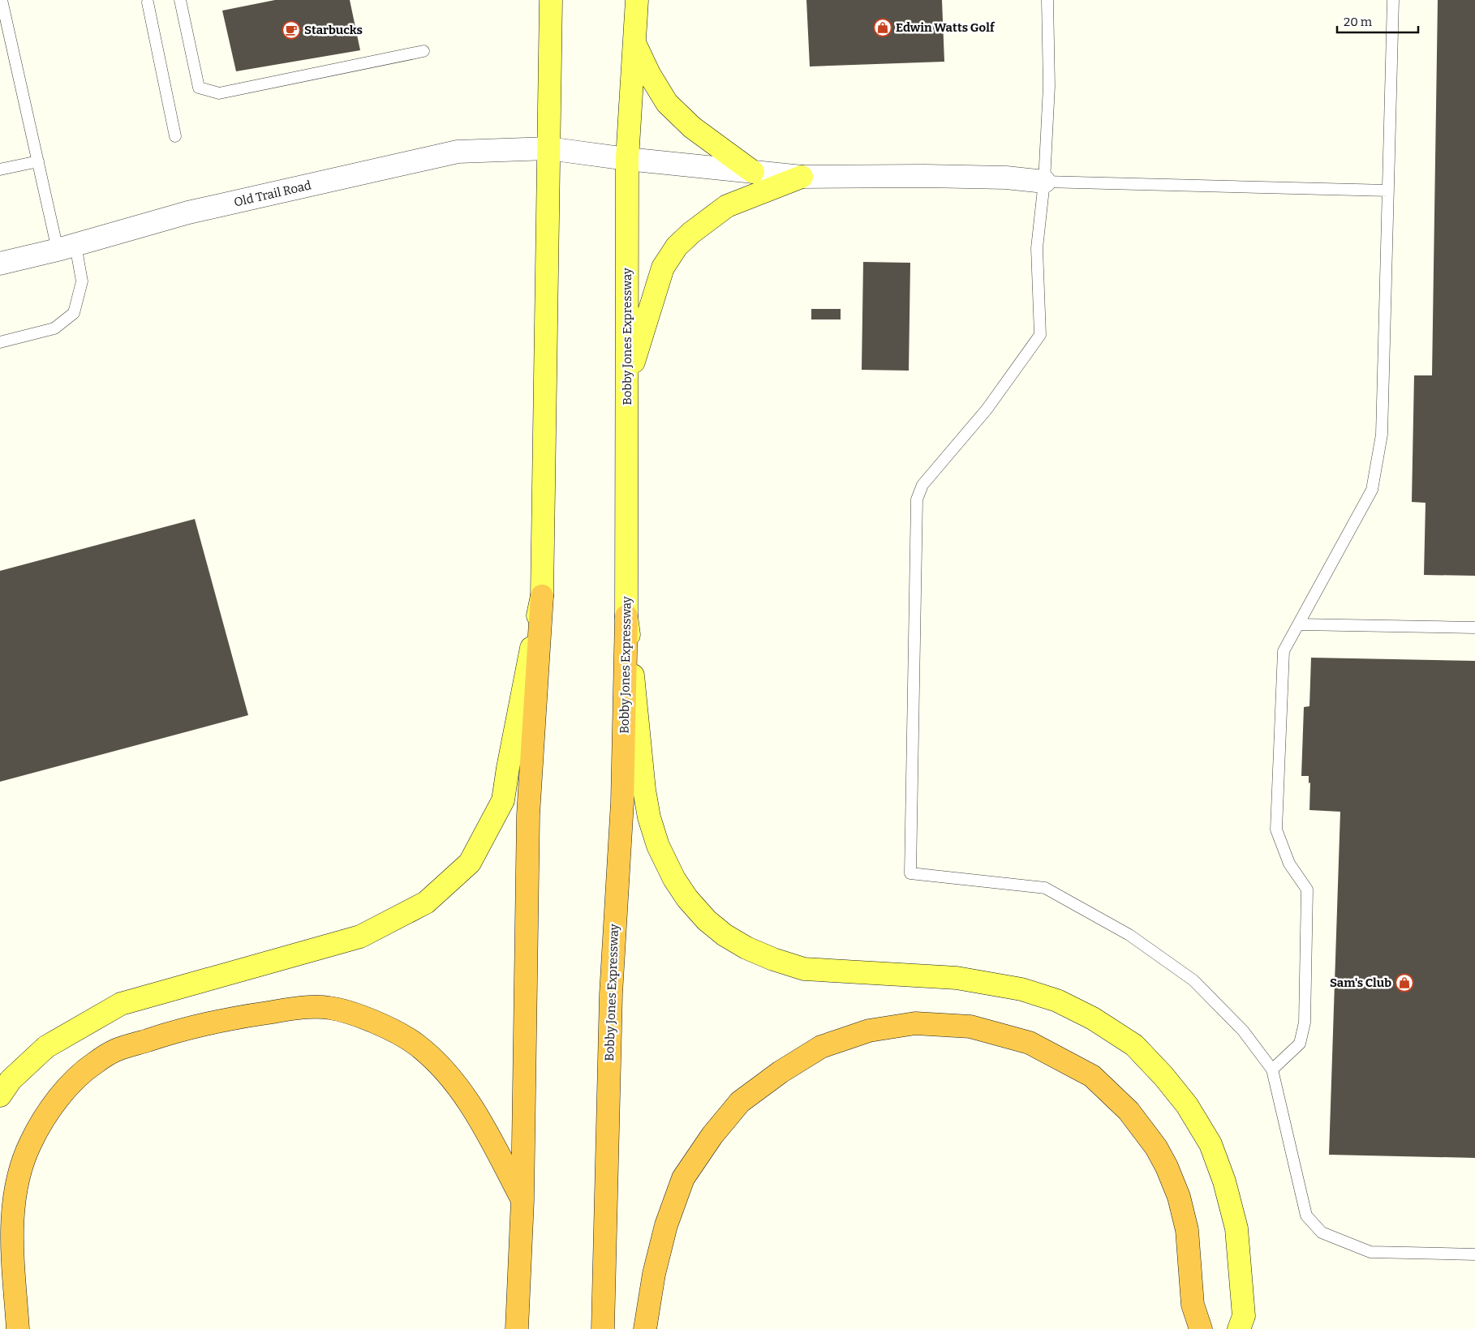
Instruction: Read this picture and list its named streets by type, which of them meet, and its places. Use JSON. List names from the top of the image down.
{
  "streets": {
    "highway": ["Bobby Jones Expressway"],
    "street": ["Old Trail Road"]
  },
  "crossings": [
    ["Old Trail Road", "Bobby Jones Expressway"]
  ],
  "places": {
    "shop": ["Edwin Watts Golf", "Sam's Club"],
    "cafe": ["Starbucks"]
  },
  "scale_bar": "20 m"
}
